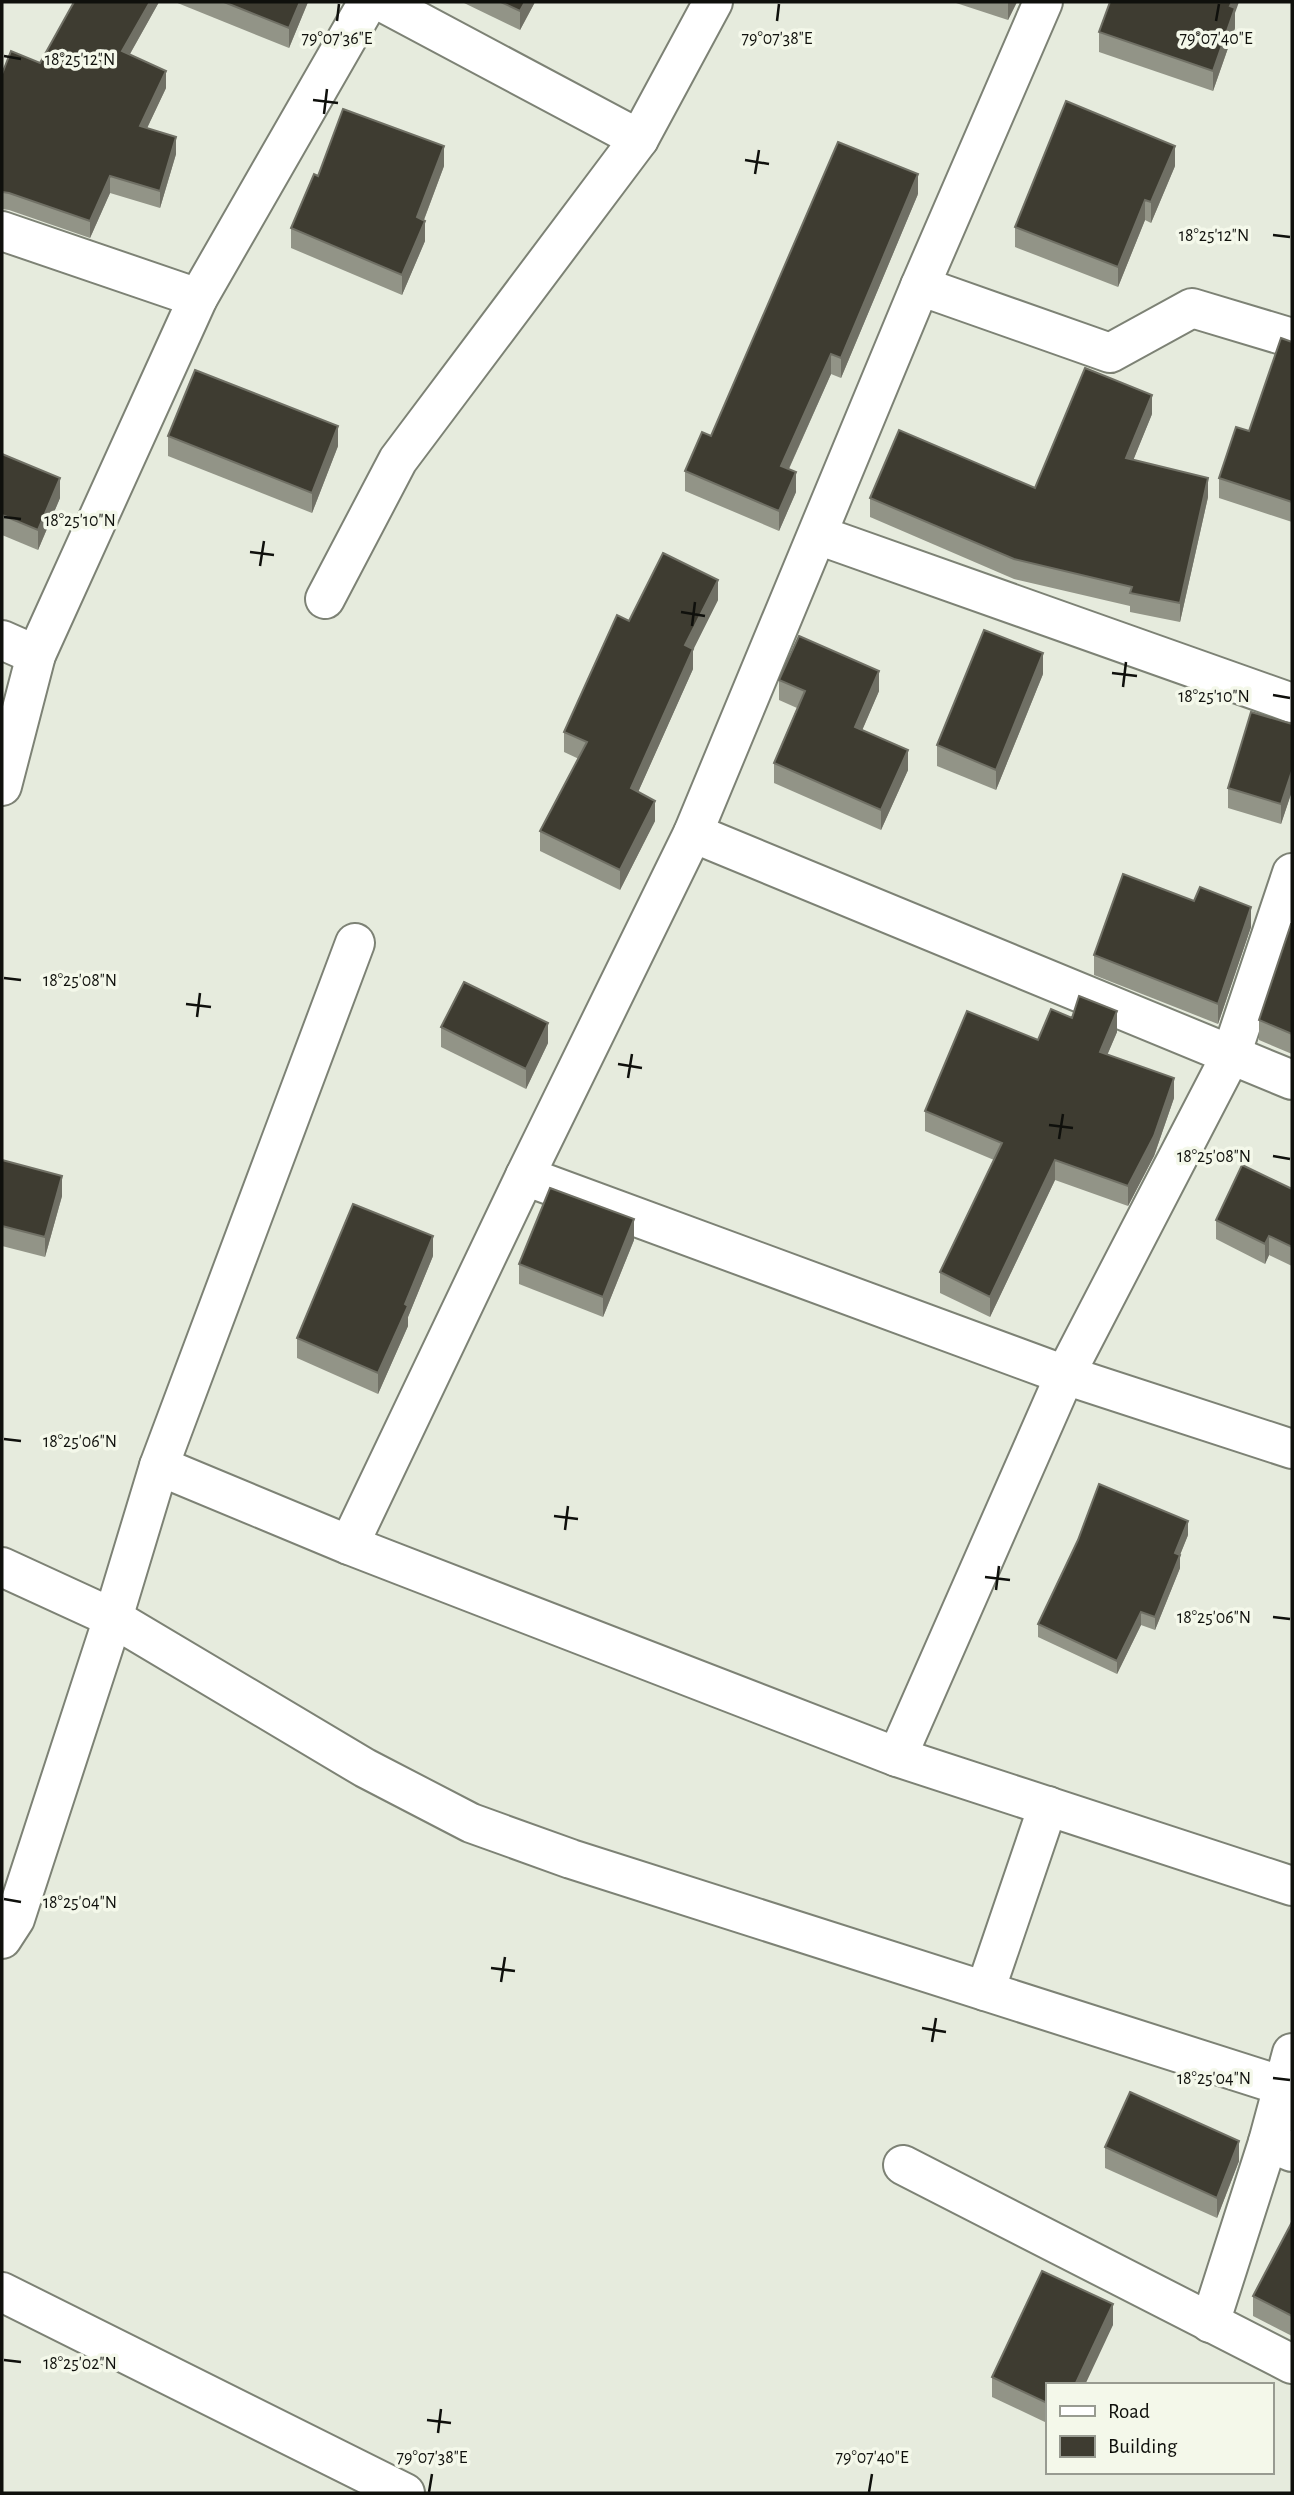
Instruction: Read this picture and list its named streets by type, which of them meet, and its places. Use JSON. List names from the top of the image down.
{
  "legend": ["Road", "Building"],
  "coordinates": [
    "79°07'36\"E",
    "79°07'38\"E",
    "79°07'40\"E",
    "18°25'12\"N",
    "18°25'10\"N",
    "18°25'08\"N",
    "18°25'06\"N",
    "18°25'04\"N",
    "18°25'02\"N"
  ]
}
